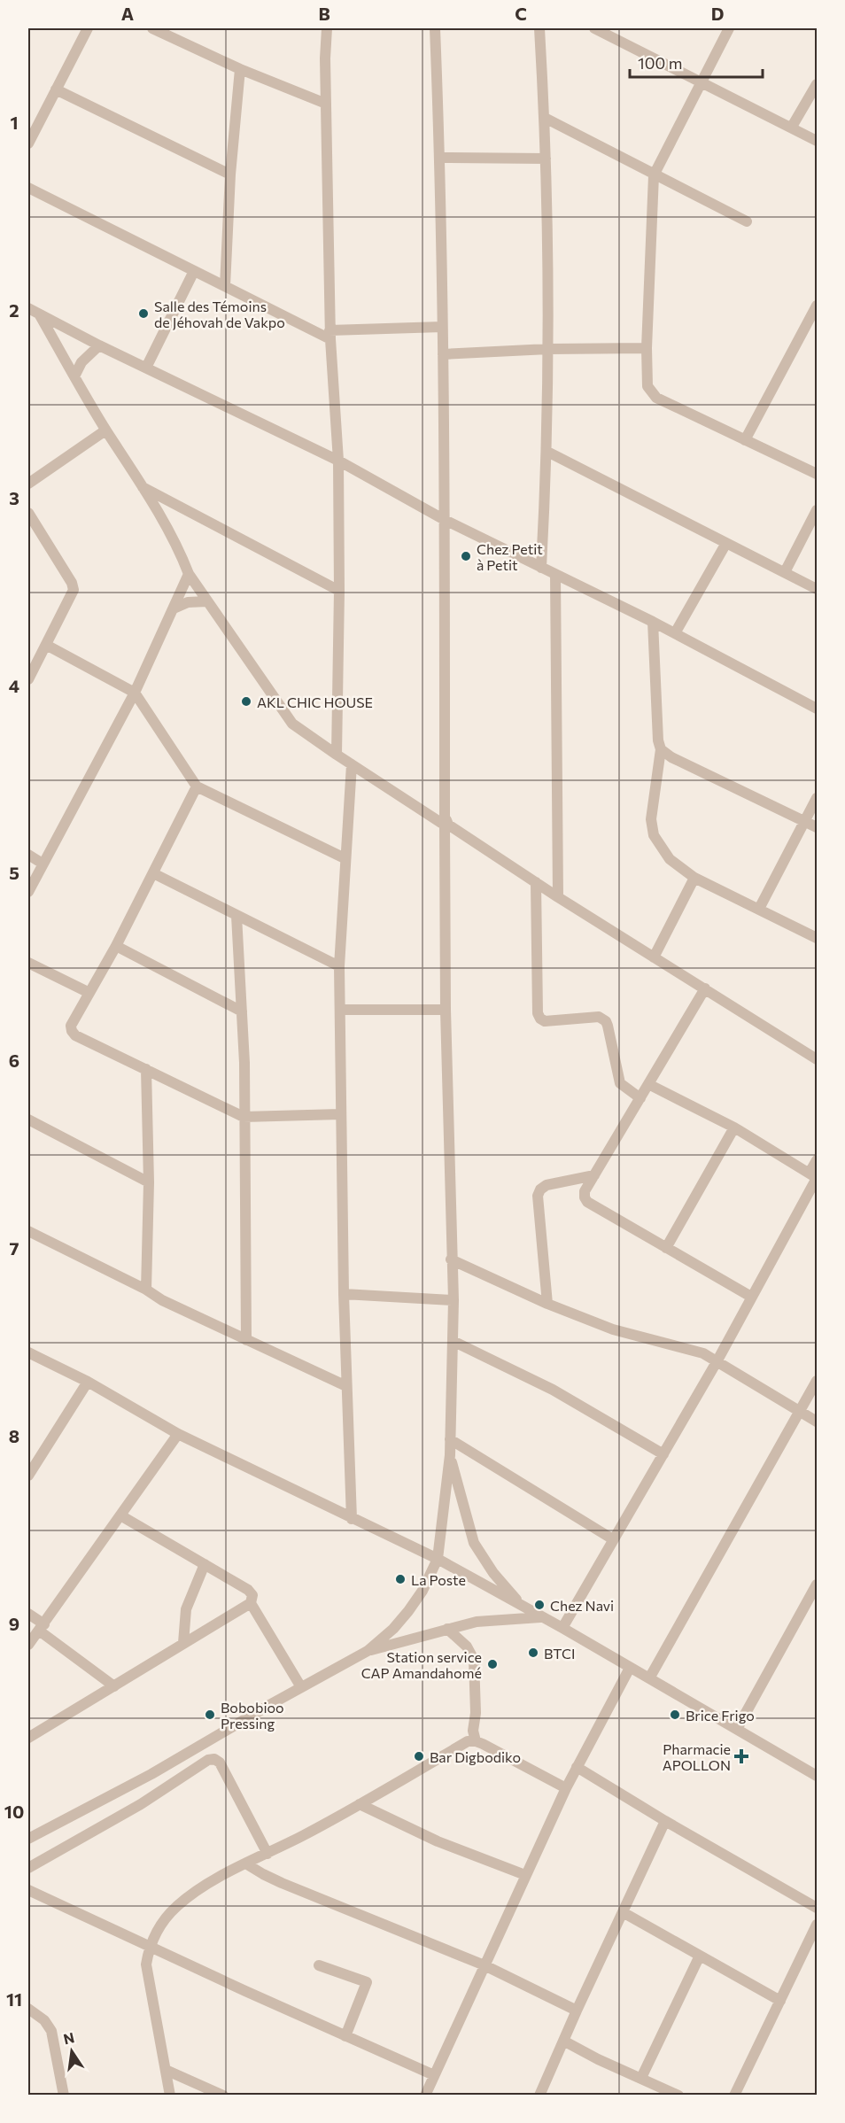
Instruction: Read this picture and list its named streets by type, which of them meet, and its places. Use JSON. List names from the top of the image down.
{
  "places": {
    "other": [
      "Salle des Témoins de Jéhovah de Vakpo",
      "Chez Petit à Petit",
      "AKL CHIC HOUSE",
      "La Poste",
      "Chez Navi",
      "BTCI",
      "Station service CAP Amandahomé",
      "Bobobioo Pressing",
      "Brice Frigo",
      "Bar Digbodiko"
    ],
    "health": ["Pharmacie APOLLON"]
  },
  "scale_bar": "100 m",
  "north": "top",
  "grid": {
    "columns": [
      "A",
      "B",
      "C",
      "D"
    ],
    "rows": [
      "1",
      "2",
      "3",
      "4",
      "5",
      "6",
      "7",
      "8",
      "9",
      "10",
      "11"
    ]
  }
}
